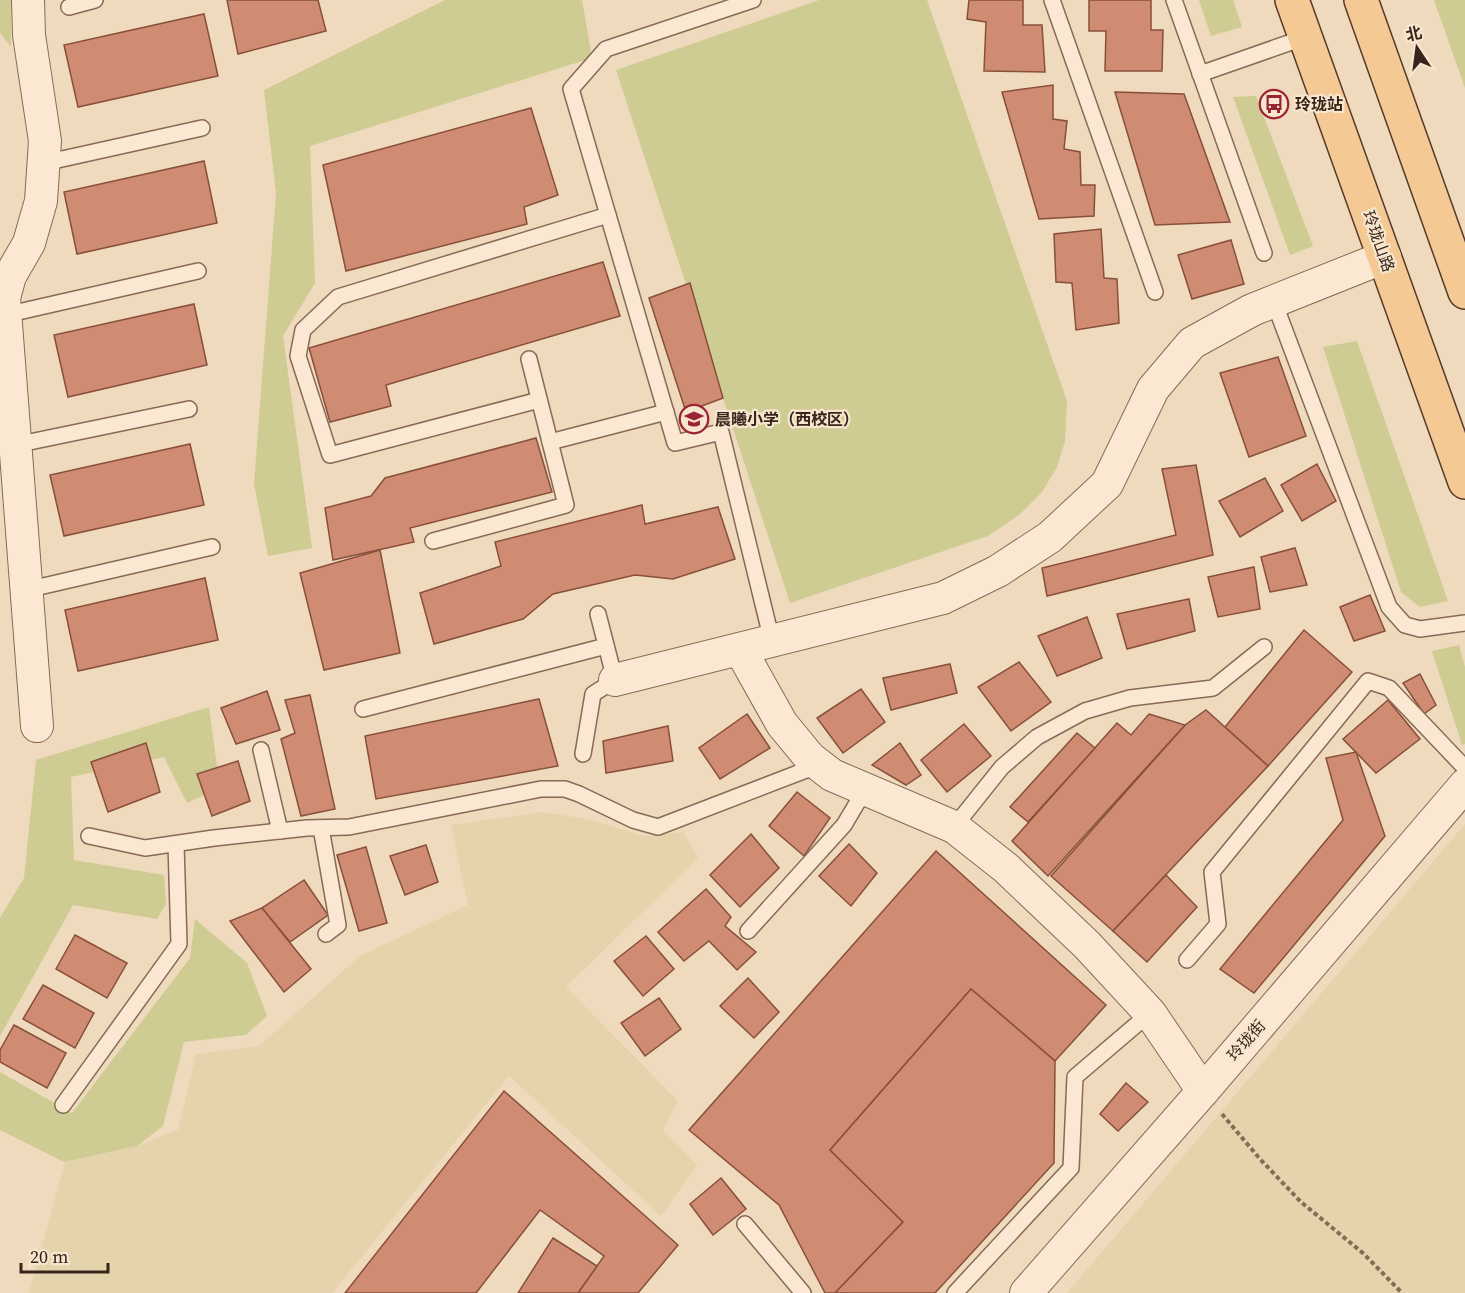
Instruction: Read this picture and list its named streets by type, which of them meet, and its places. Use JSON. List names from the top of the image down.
{
  "streets": {
    "main road": ["玲珑山路"],
    "street": ["玲珑街"]
  },
  "places": {
    "bus stop": ["玲珑站"],
    "school or university": ["晨曦小学（西校区）"]
  },
  "scale_bar": "20 m",
  "north": "top"
}
